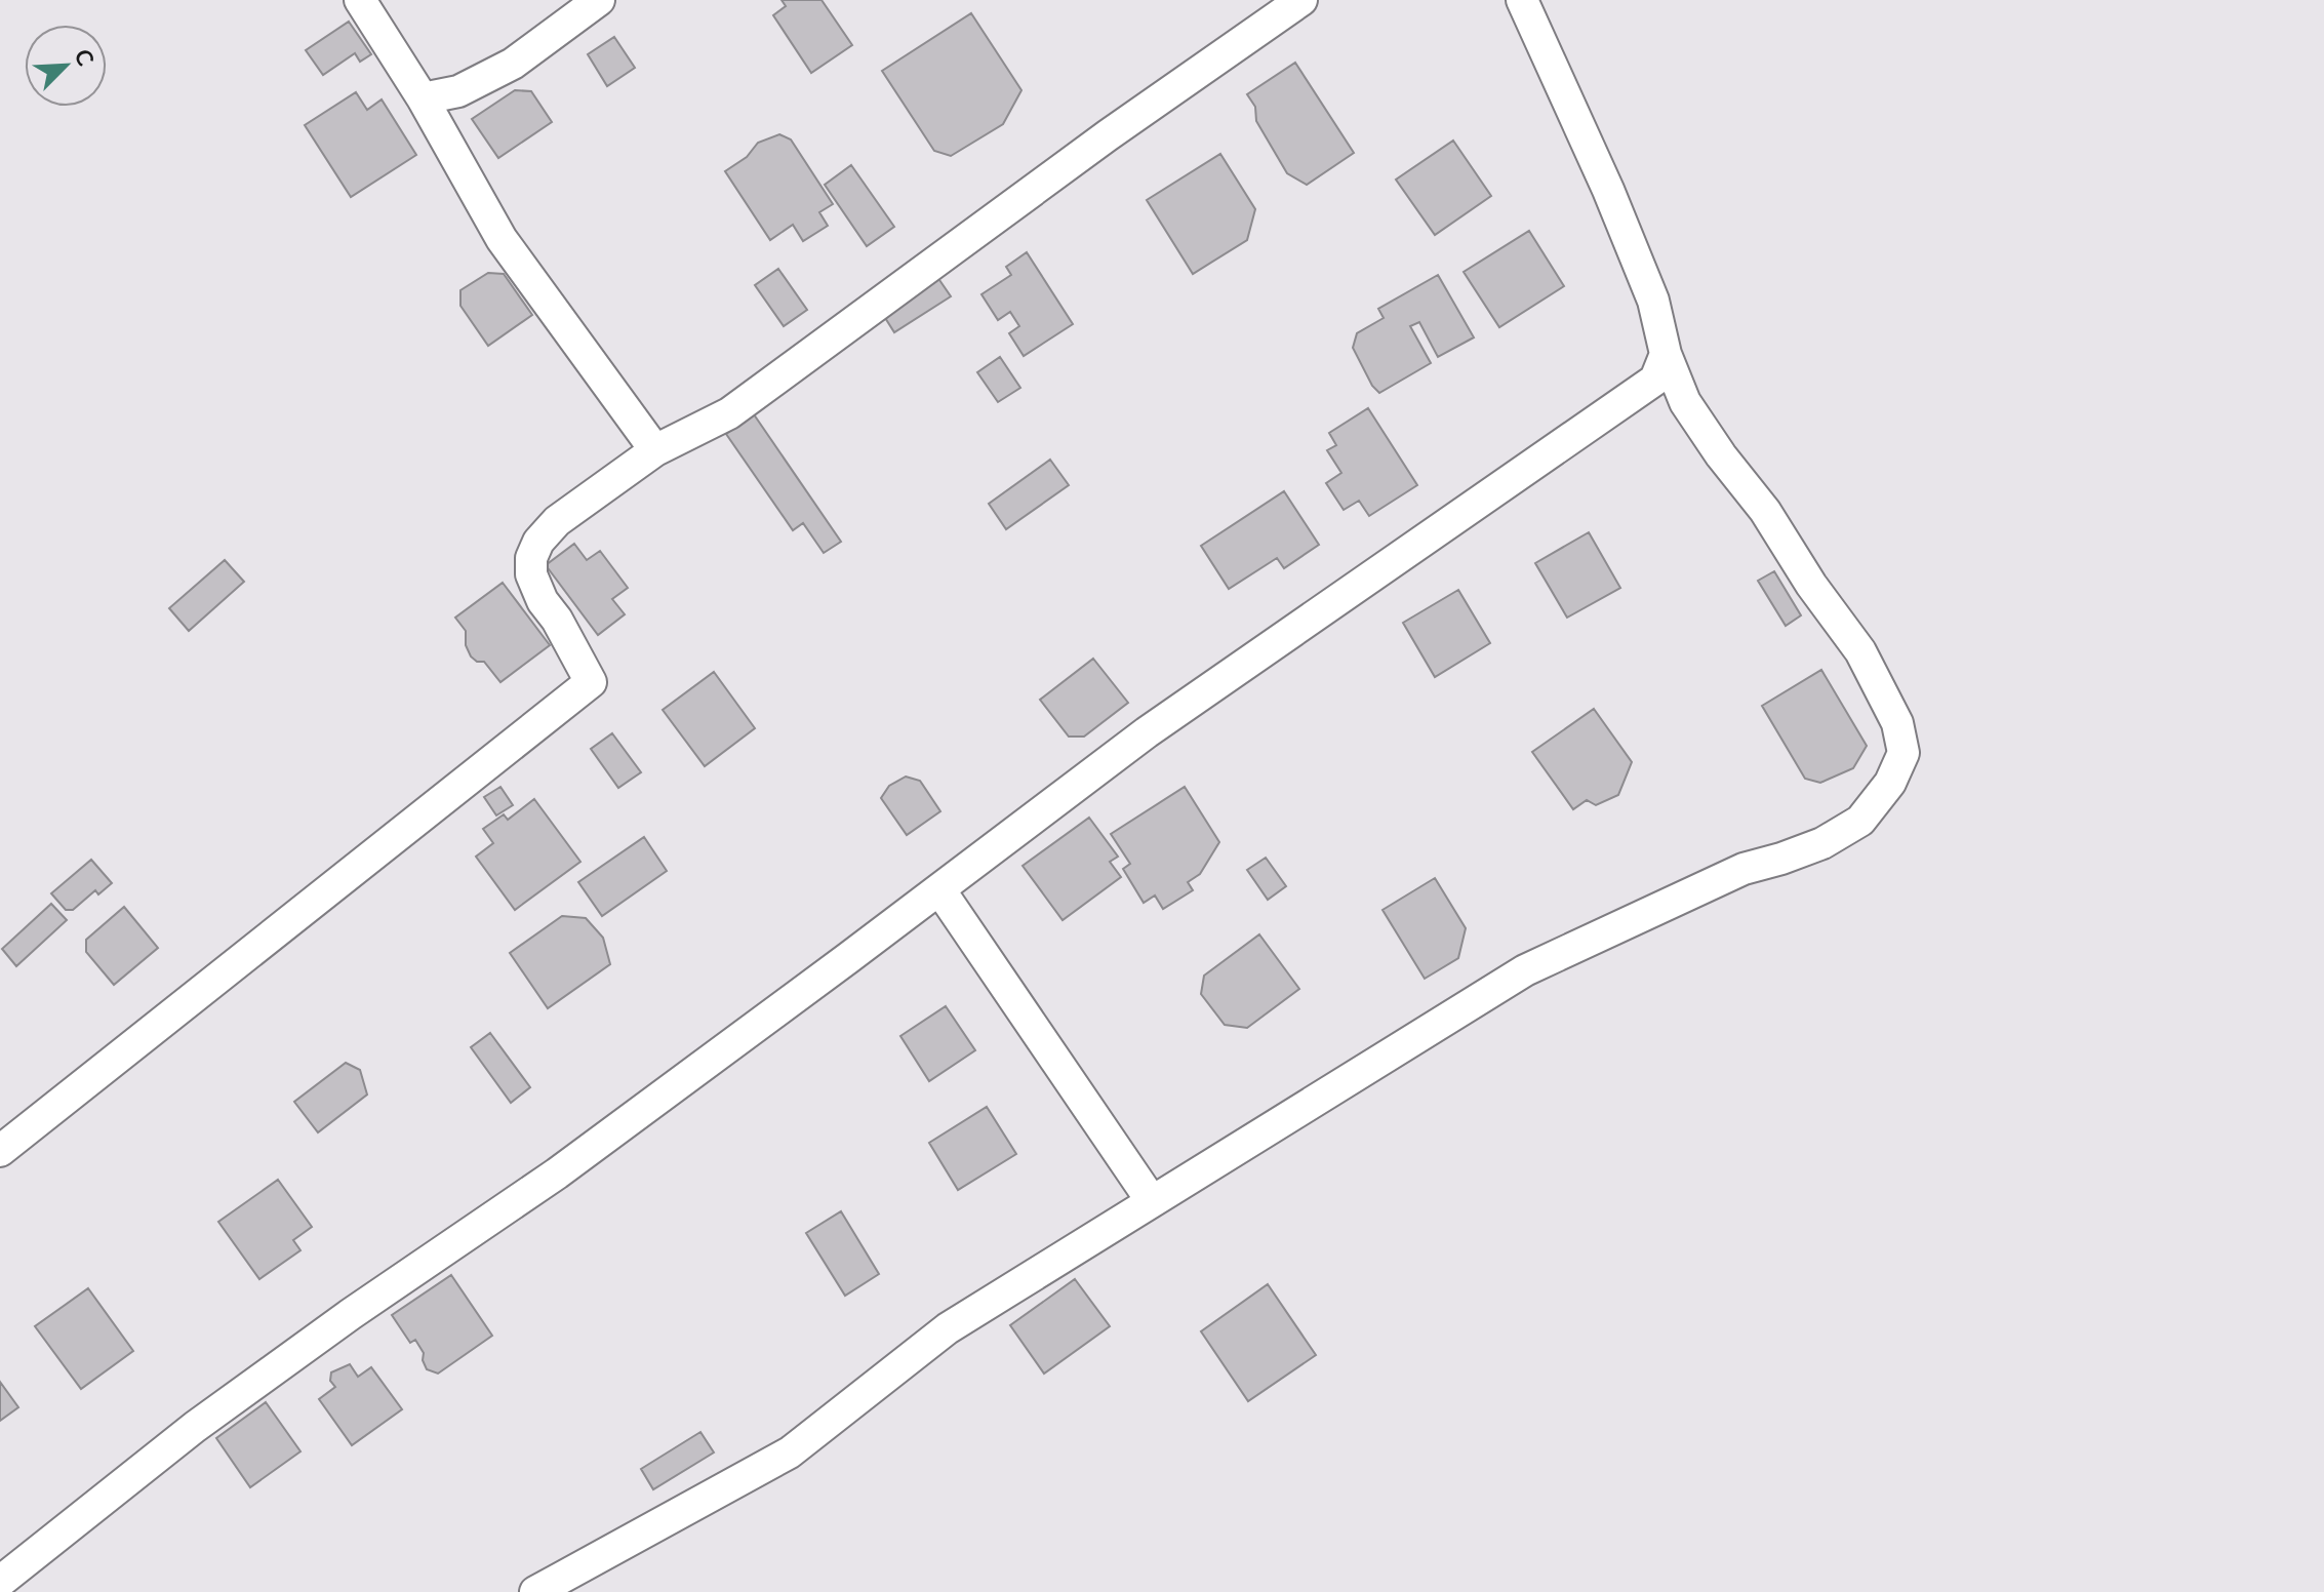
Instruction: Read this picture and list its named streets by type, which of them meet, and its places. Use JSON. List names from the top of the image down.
{
  "north": "top right"
}
